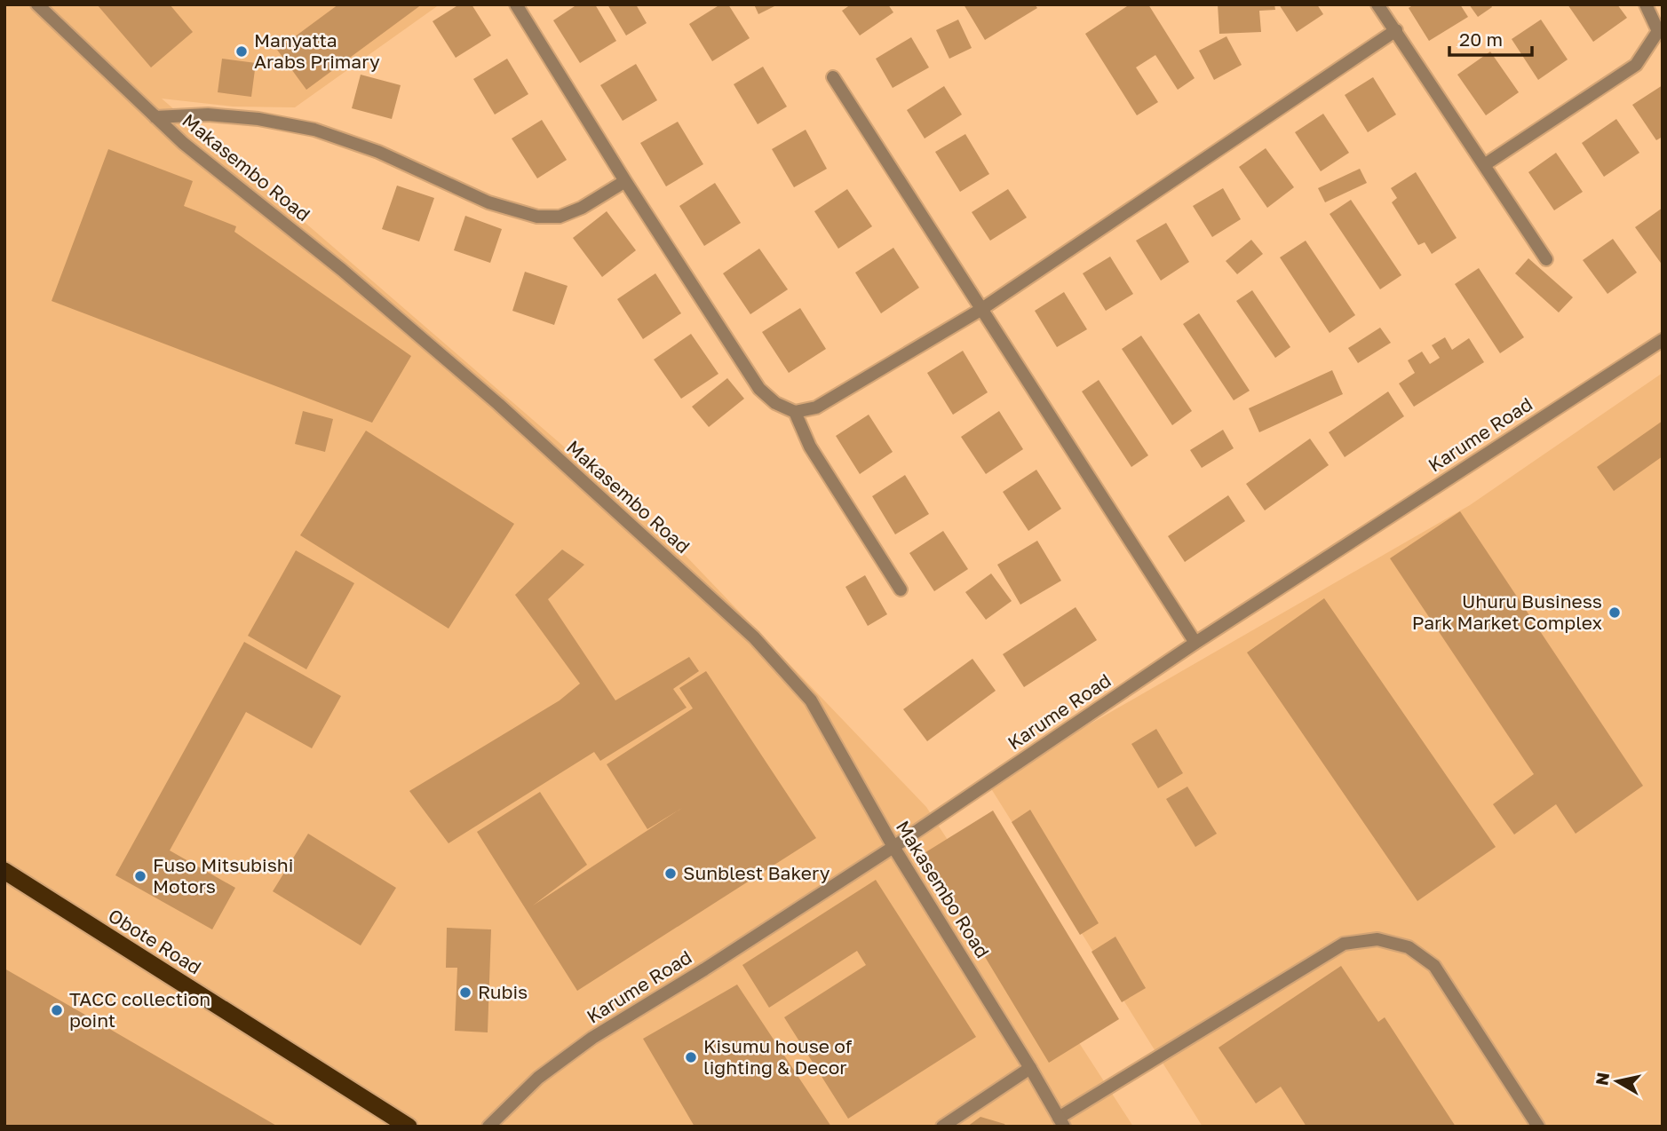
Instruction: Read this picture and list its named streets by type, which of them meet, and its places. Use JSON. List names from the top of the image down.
{
  "streets": {
    "highway": ["Obote Road"],
    "street": ["Makasembo Road", "Karume Road"]
  },
  "crossings": [
    ["Makasembo Road", "Karume Road"]
  ],
  "places": [
    "Manyatta Arabs Primary",
    "Uhuru Business Park Market Complex",
    "Sunblest Bakery",
    "Fuso Mitsubishi Motors",
    "Rubis",
    "TACC collection point",
    "Kisumu house of lighting & Decor"
  ],
  "scale_bar": "20 m",
  "north": "left"
}
